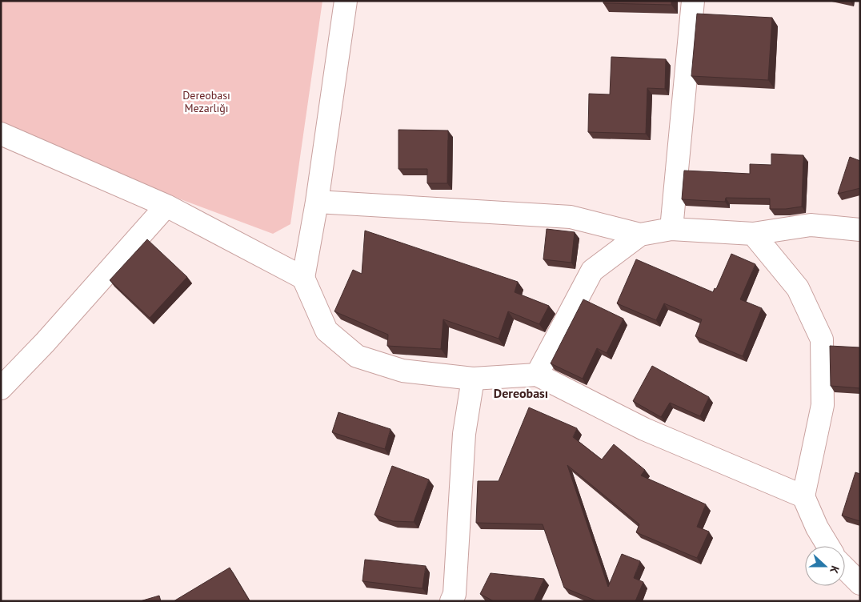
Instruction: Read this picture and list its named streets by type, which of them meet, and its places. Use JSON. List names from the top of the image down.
{
  "districts": ["Dereobası"],
  "parks": ["Dereobası Mezarlığı"],
  "north": "right"
}
